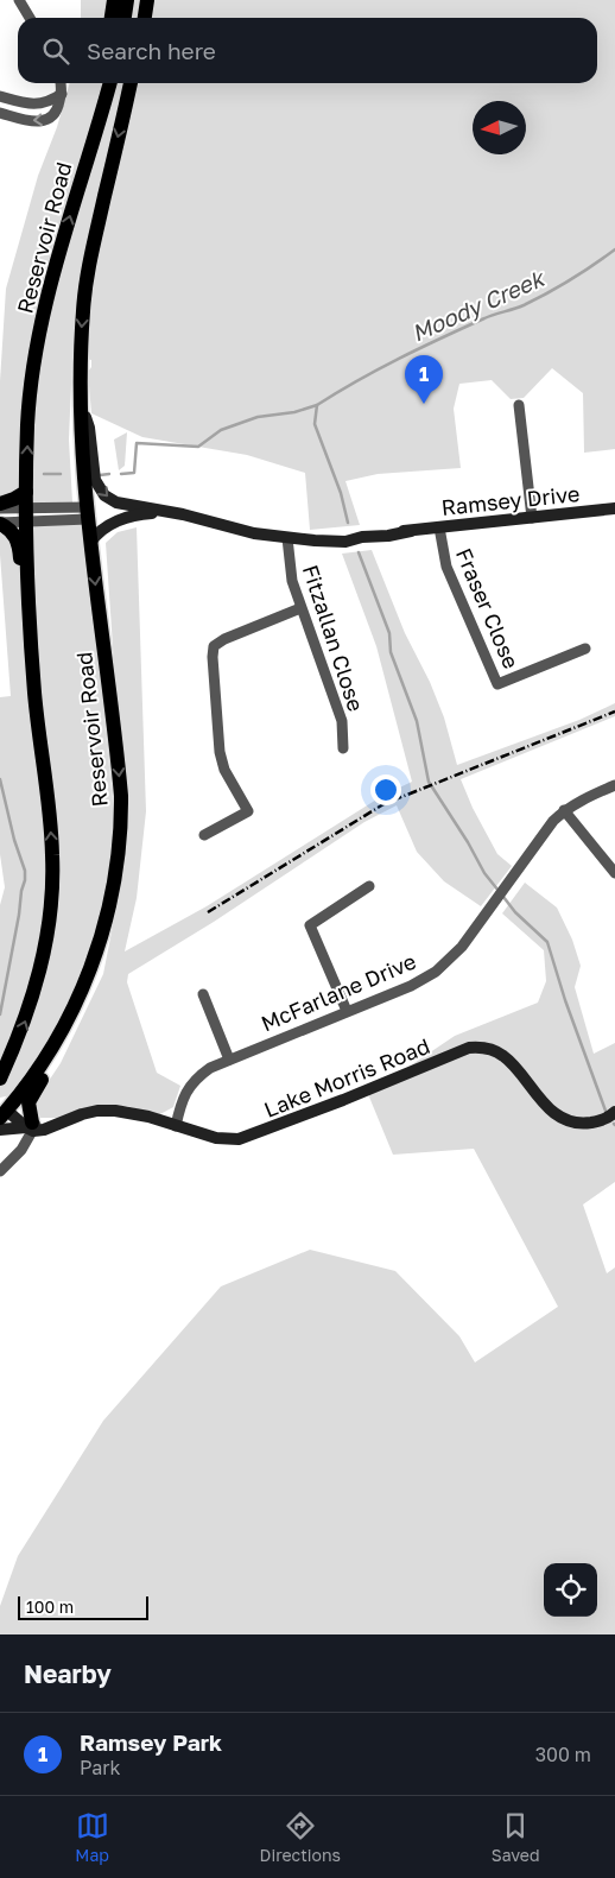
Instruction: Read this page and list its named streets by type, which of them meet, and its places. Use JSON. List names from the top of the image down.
{
  "streets": {
    "main road": ["Reservoir Road", "Ramsey Drive", "Lake Morris Road"],
    "street": ["Fraser Close", "Fitzallan Close", "McFarlane Drive"]
  },
  "crossings": [
    ["Reservoir Road", "Ramsey Drive"],
    ["Ramsey Drive", "Fraser Close"],
    ["Ramsey Drive", "Fitzallan Close"],
    ["McFarlane Drive", "Lake Morris Road"]
  ],
  "water": ["Moody Creek"],
  "scale_bar": "100 m",
  "north": "left",
  "page": {
    "search": "Search here",
    "pins": "1",
    "scale": "100 m",
    "heading": "Nearby",
    "list": [
      {
        "mark": "1",
        "name": "Ramsey Park",
        "note": "Park",
        "value": "300 m"
      }
    ],
    "nav": ["Map", "Directions", "Saved"]
  }
}
